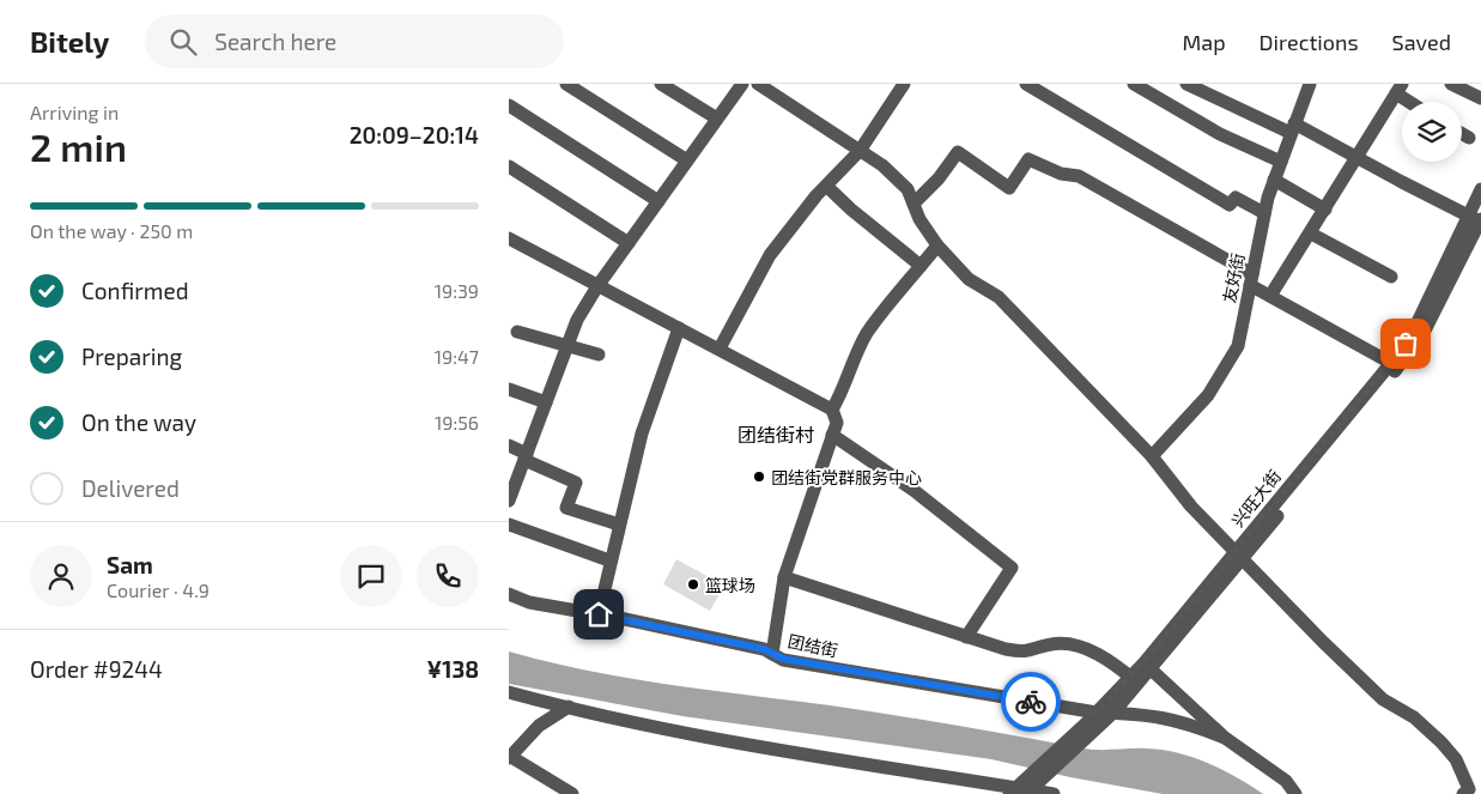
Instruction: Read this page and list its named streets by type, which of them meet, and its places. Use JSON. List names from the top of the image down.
{
  "streets": {
    "street": ["友好街", "兴旺大街", "团结街"]
  },
  "crossings": [
    ["兴旺大街", "团结街"]
  ],
  "districts": ["团结街村"],
  "places": ["团结街党群服务中心", "篮球场"],
  "page": {
    "header": "Bitely",
    "search": "Search here",
    "nav": ["Map", "Directions", "Saved"],
    "heading": ["2 min", "Arriving in", "20:09–20:14"],
    "panel": [
      "Sam",
      "Courier · 4.9",
      "Order #9244",
      "¥138"
    ],
    "bar": "On the way · 250 m",
    "list": [
      ["Confirmed", "19:39"],
      ["Preparing", "19:47"],
      ["On the way", "19:56"],
      "Delivered"
    ]
  }
}
